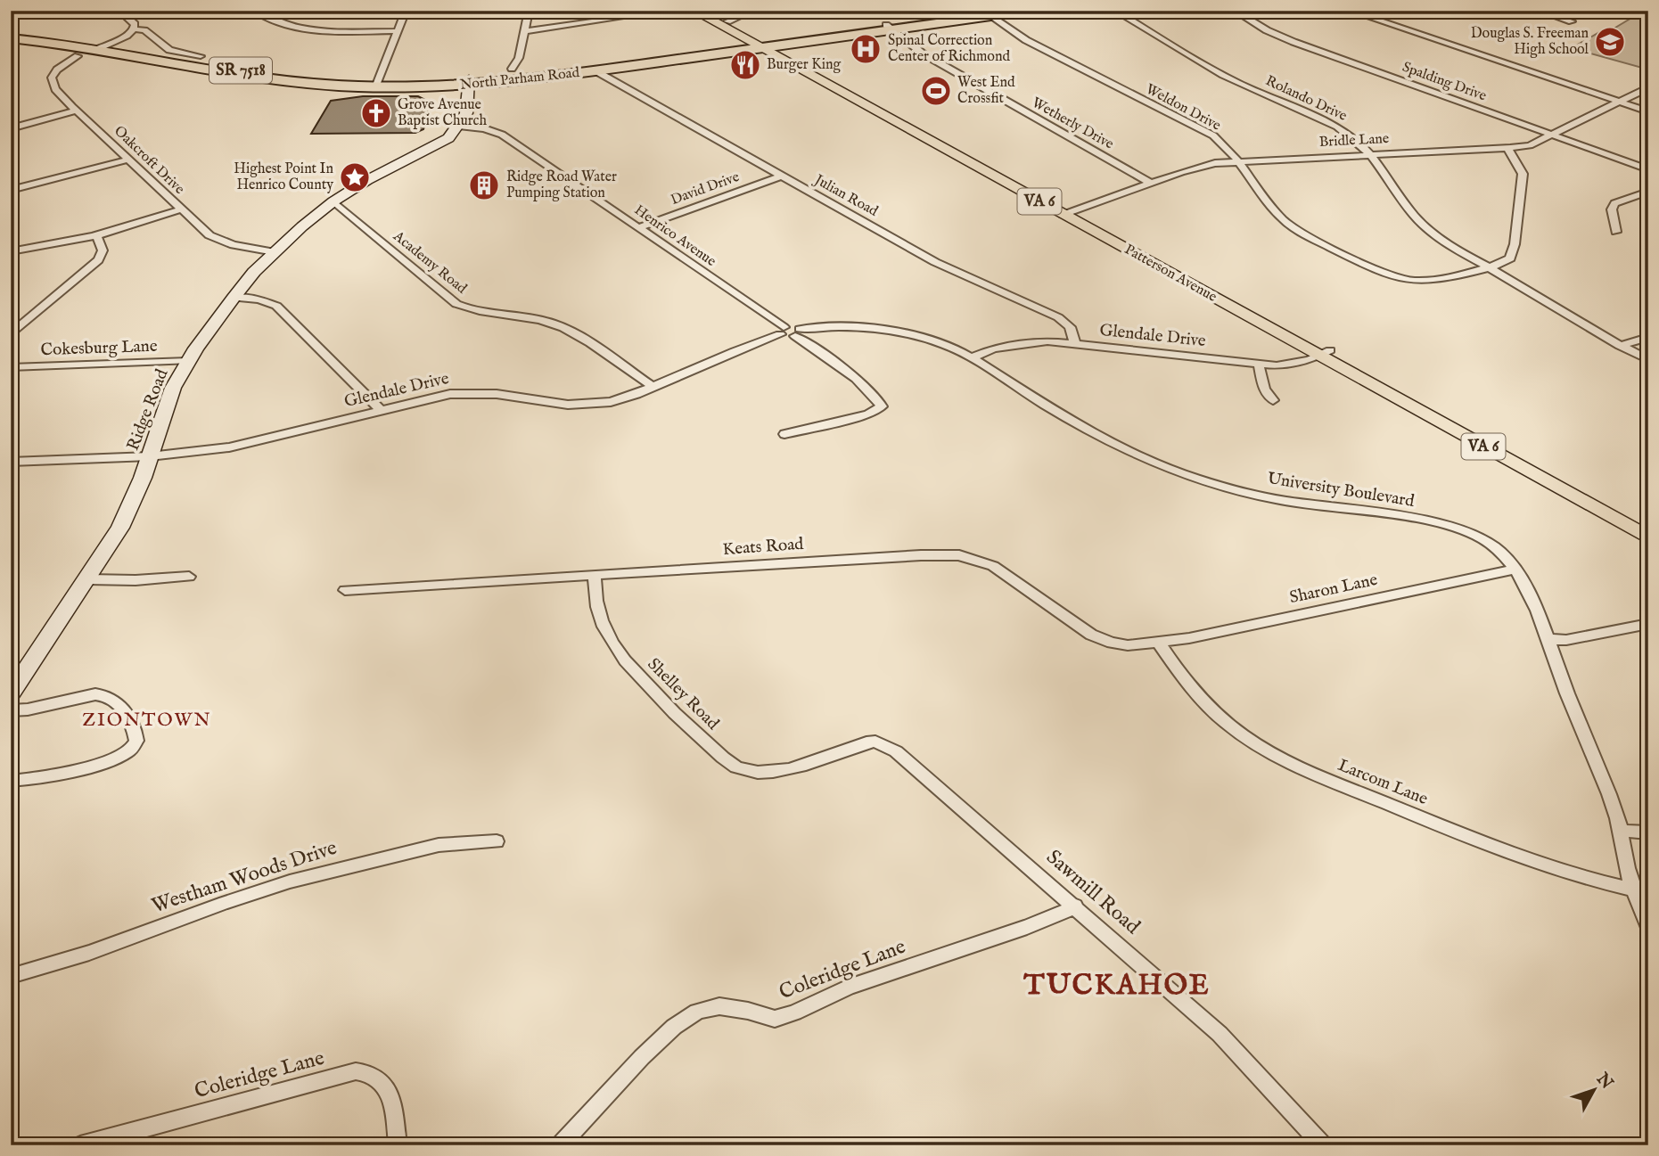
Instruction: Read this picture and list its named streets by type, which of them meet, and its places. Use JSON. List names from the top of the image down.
{
  "streets": {
    "highway": ["SR 7518", "North Parham Road"],
    "main road": ["VA 6", "Patterson Avenue"],
    "street": [
      "Spalding Drive",
      "Rolando Drive",
      "Weldon Drive",
      "Wetherly Drive",
      "Bridle Lane",
      "Oakcroft Drive",
      "David Drive",
      "Julian Road",
      "Henrico Avenue",
      "Academy Road",
      "Glendale Drive",
      "Cokesburg Lane",
      "Ridge Road",
      "University Boulevard",
      "Keats Road",
      "Sharon Lane",
      "Shelley Road",
      "Larcom Lane",
      "Westham Woods Drive",
      "Sawmill Road",
      "Coleridge Lane"
    ]
  },
  "crossings": [
    ["North Parham Road", "Weldon Drive"],
    ["North Parham Road", "Wetherly Drive"],
    ["North Parham Road", "Julian Road"],
    ["North Parham Road", "Patterson Avenue"],
    ["Spalding Drive", "Bridle Lane"],
    ["Rolando Drive", "Weldon Drive"],
    ["Rolando Drive", "Bridle Lane"],
    ["Weldon Drive", "Bridle Lane"],
    ["Wetherly Drive", "Bridle Lane"],
    ["Bridle Lane", "Patterson Avenue"],
    ["Oakcroft Drive", "Ridge Road"],
    ["David Drive", "Julian Road"],
    ["David Drive", "Henrico Avenue"],
    ["Julian Road", "Glendale Drive"],
    ["Henrico Avenue", "Glendale Drive"],
    ["Henrico Avenue", "Ridge Road"],
    ["Henrico Avenue", "University Boulevard"],
    ["Academy Road", "Glendale Drive"],
    ["Academy Road", "Ridge Road"],
    ["Patterson Avenue", "Glendale Drive"],
    ["Glendale Drive", "Ridge Road"],
    ["Glendale Drive", "University Boulevard"],
    ["Cokesburg Lane", "Ridge Road"],
    ["University Boulevard", "Sharon Lane"],
    ["University Boulevard", "Larcom Lane"],
    ["Keats Road", "Sharon Lane"],
    ["Keats Road", "Shelley Road"],
    ["Keats Road", "Larcom Lane"],
    ["Sharon Lane", "Larcom Lane"],
    ["Shelley Road", "Sawmill Road"],
    ["Sawmill Road", "Coleridge Lane"]
  ],
  "districts": ["ZIONTOWN", "TUCKAHOE"],
  "places": {
    "school or university": ["Douglas S. Freeman High School"],
    "hospital": ["Spinal Correction Center of Richmond"],
    "restaurant": ["Burger King"],
    "sports": ["West End Crossfit"],
    "church": ["Grove Avenue Baptist Church"],
    "place": ["Highest Point In Henrico County"],
    "building": ["Ridge Road Water Pumping Station"]
  },
  "north": "top right"
}
